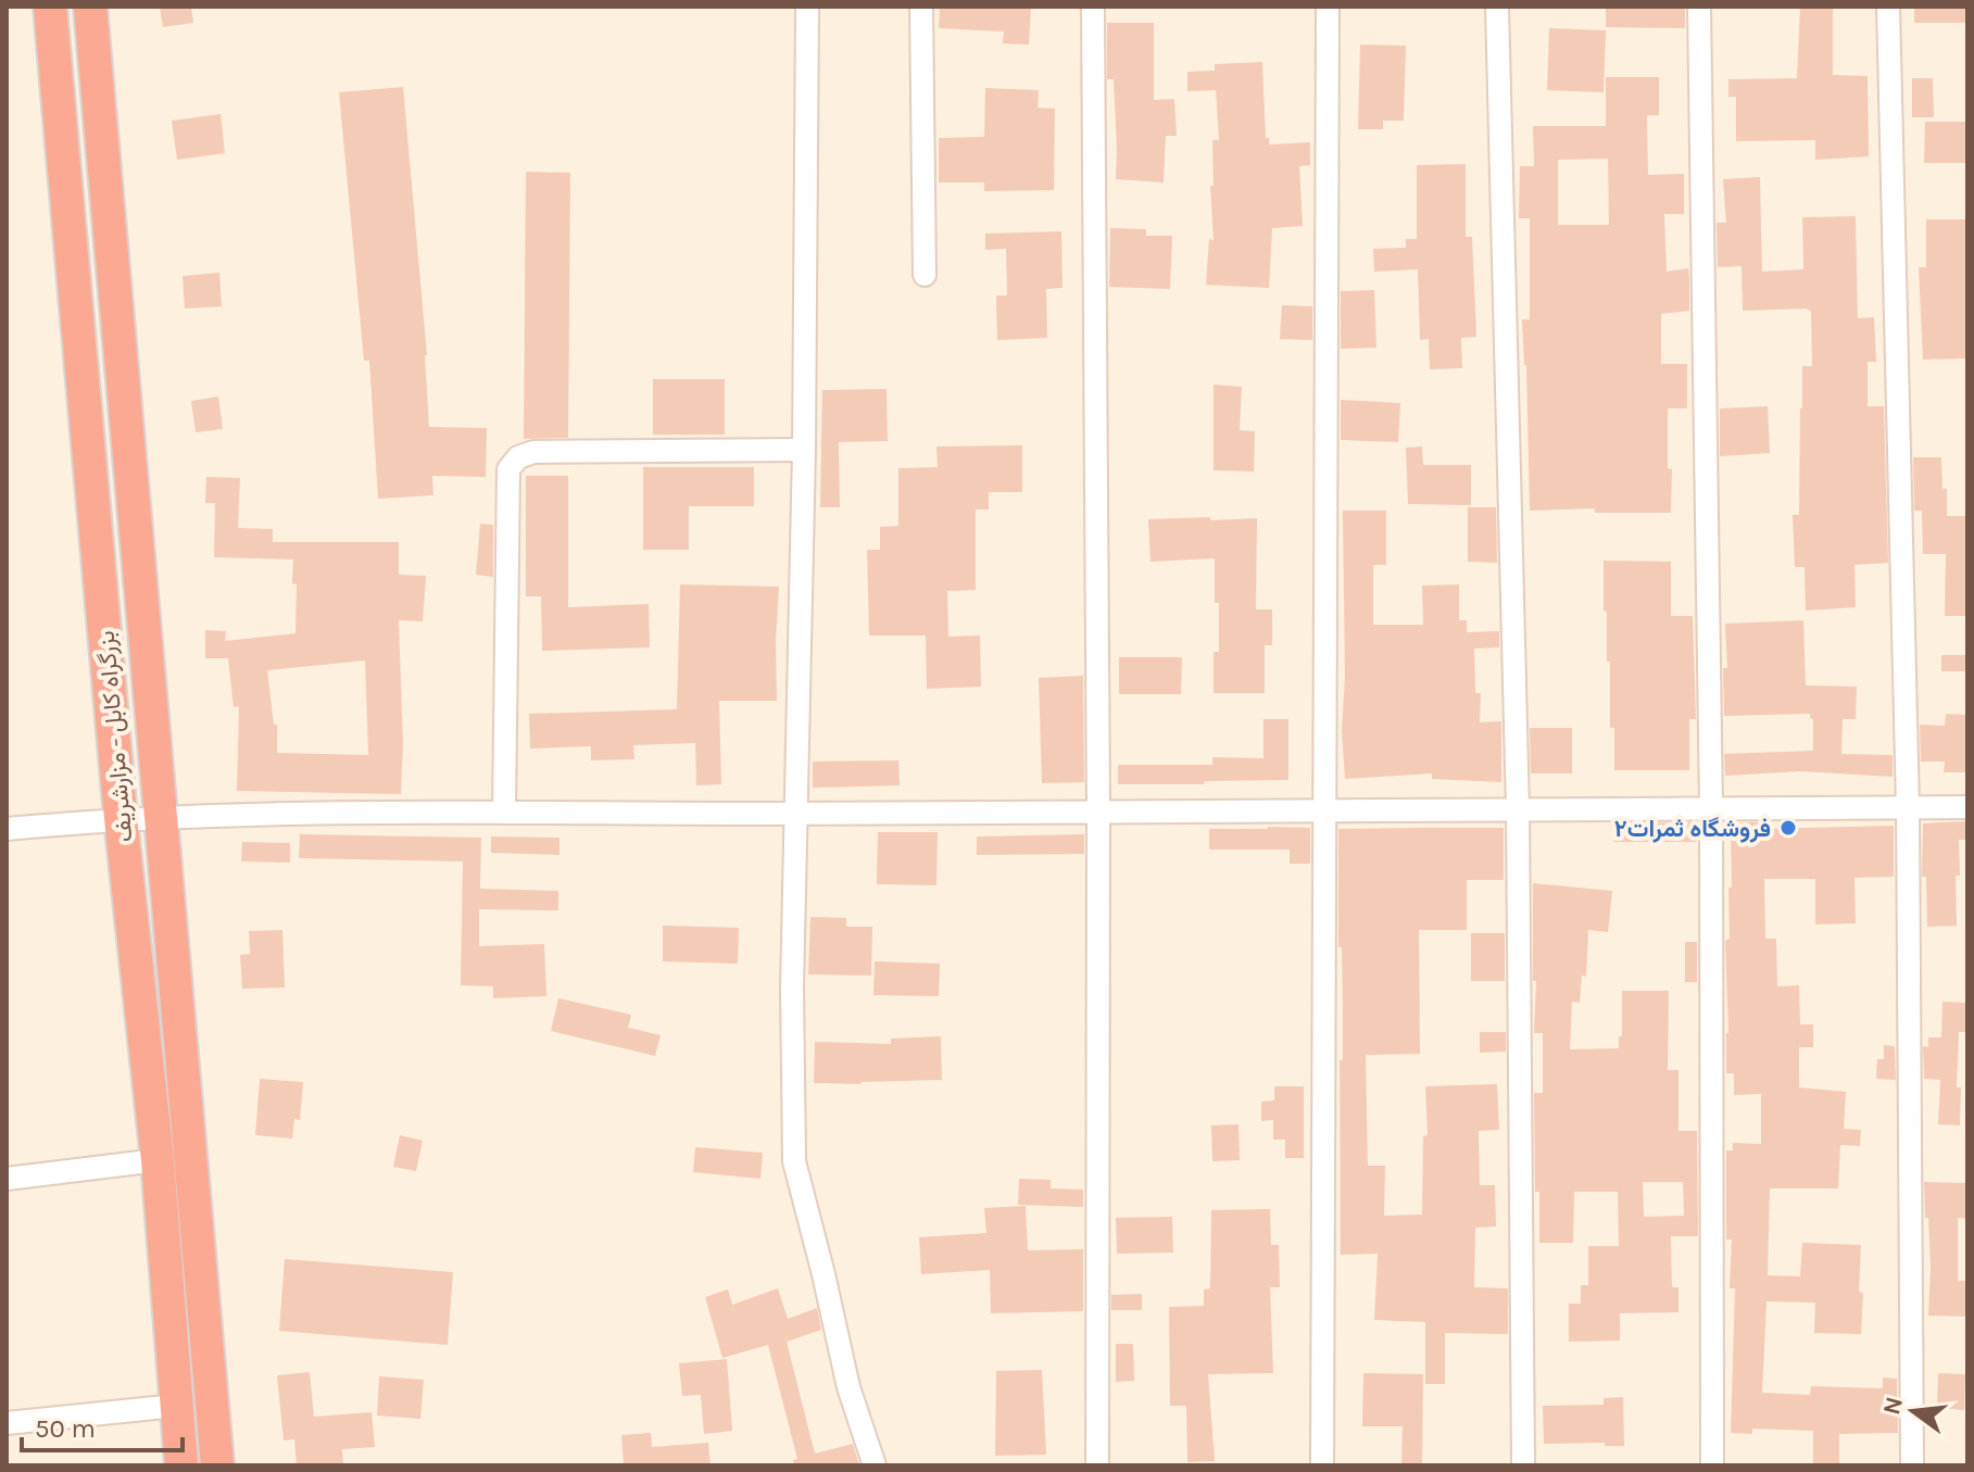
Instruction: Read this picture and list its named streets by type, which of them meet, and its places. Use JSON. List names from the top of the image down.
{
  "streets": {
    "highway": ["بزرگراه کابل - مزارشریف"]
  },
  "places": ["فروشگاه ثمرات٢"],
  "scale_bar": "50 m",
  "north": "left"
}
